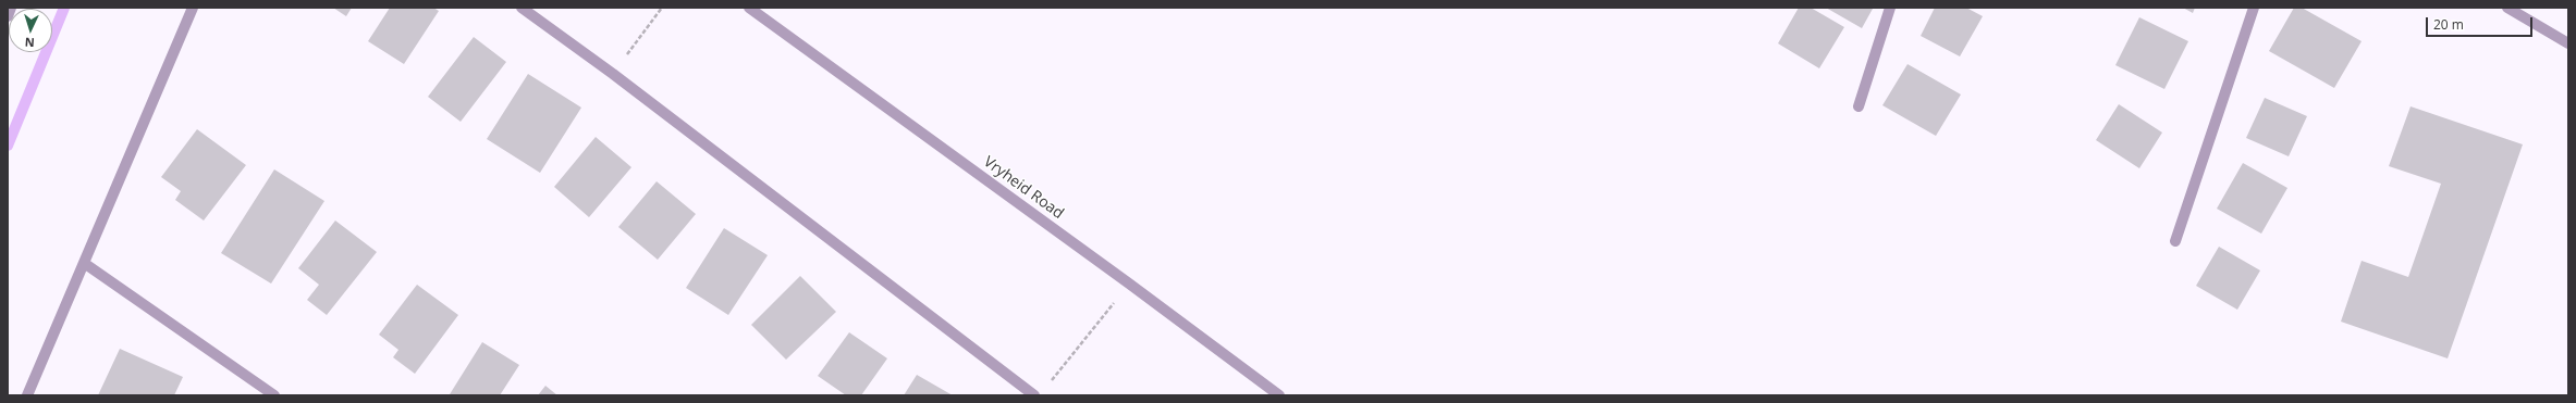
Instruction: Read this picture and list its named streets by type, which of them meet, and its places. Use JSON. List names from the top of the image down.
{
  "streets": {
    "street": ["Vryheid Road"]
  },
  "scale_bar": "20 m",
  "north": "bottom"
}
